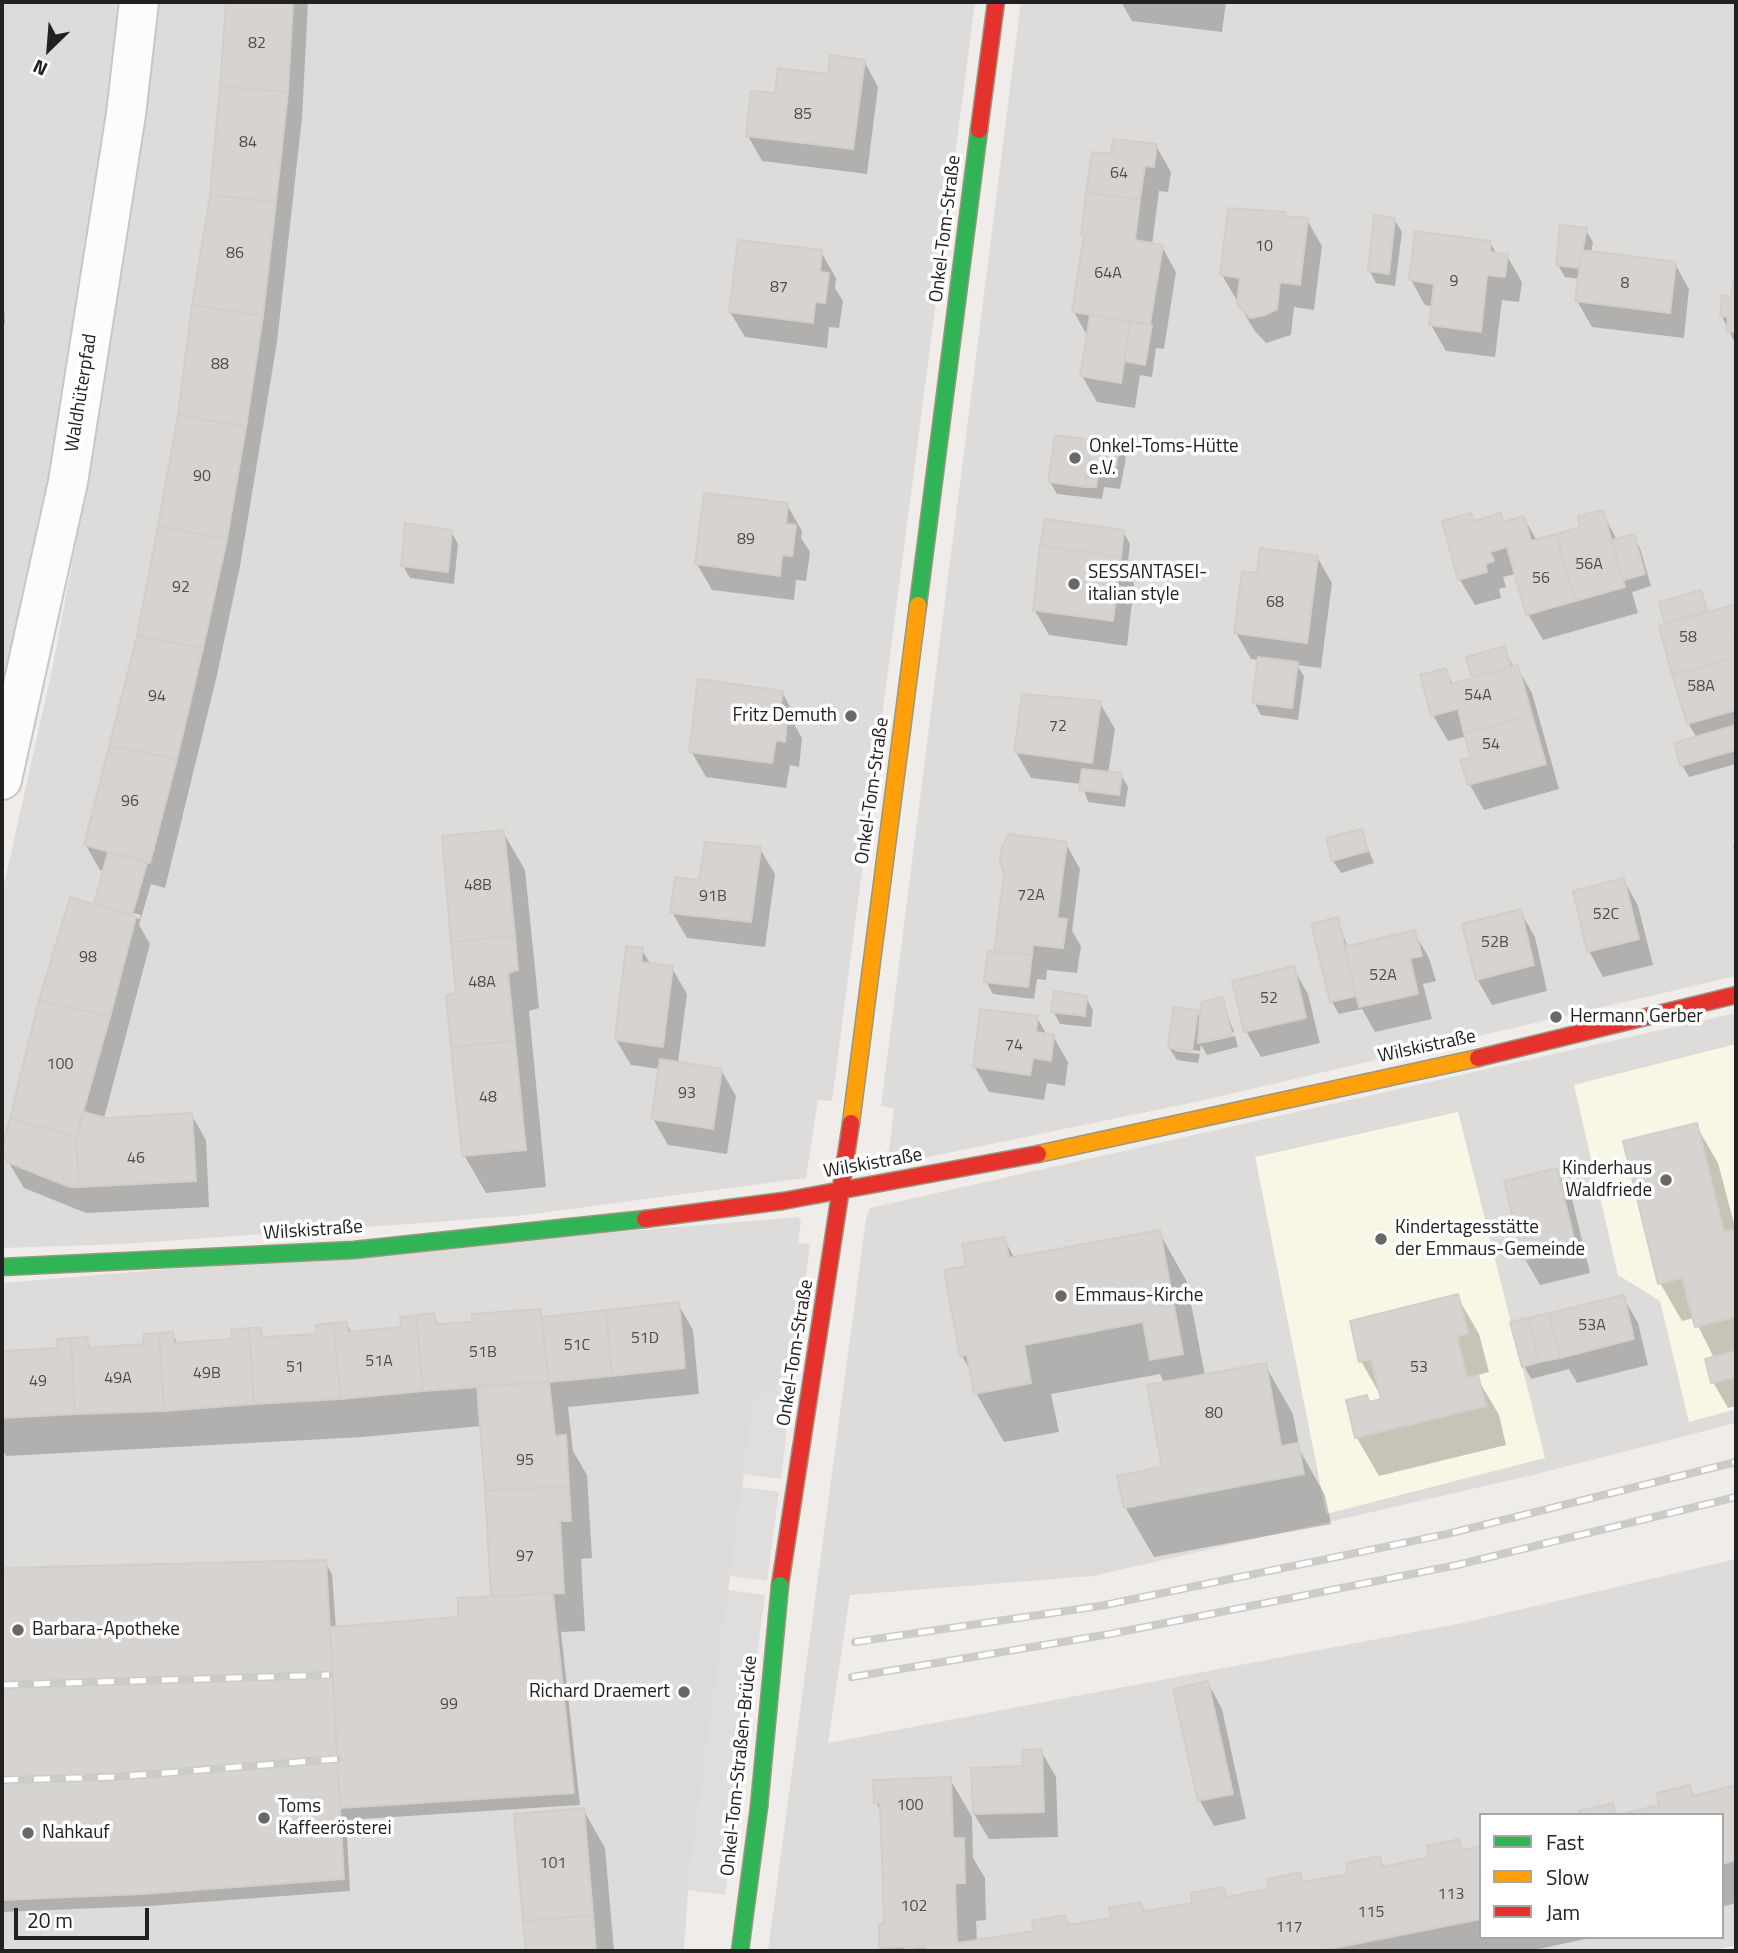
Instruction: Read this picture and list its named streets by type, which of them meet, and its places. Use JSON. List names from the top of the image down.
{
  "streets": {
    "main road": ["Onkel-Tom-Straße", "Wilskistraße", "Onkel-Tom-Straßen-Brücke"],
    "street": ["Waldhüterpfad"]
  },
  "crossings": [
    ["Onkel-Tom-Straße", "Wilskistraße"],
    ["Onkel-Tom-Straße", "Onkel-Tom-Straßen-Brücke"]
  ],
  "places": [
    "Onkel-Toms-Hütte e.V.",
    "SESSANTASEI- italian style",
    "Fritz Demuth",
    "Hermann Gerber",
    "Kinderhaus Waldfriede",
    "Kindertagesstätte der Emmaus-Gemeinde",
    "Emmaus-Kirche",
    "Barbara-Apotheke",
    "Richard Draemert",
    "Toms Kaffeerösterei",
    "Nahkauf"
  ],
  "house_numbers": [
    "82",
    "85",
    "84",
    "64",
    "10",
    "86",
    "64A",
    "9",
    "8",
    "87",
    "88",
    "90",
    "89",
    "56A",
    "56",
    "92",
    "68",
    "58",
    "58A",
    "54A",
    "94",
    "72",
    "54",
    "96",
    "48B",
    "72A",
    "91B",
    "52C",
    "52B",
    "98",
    "52A",
    "48A",
    "52",
    "74",
    "100",
    "93",
    "48",
    "46",
    "53A",
    "51D",
    "51C",
    "51B",
    "51A",
    "51",
    "53",
    "49B",
    "49A",
    "49",
    "80",
    "95",
    "97",
    "99",
    "100",
    "101",
    "113",
    "102",
    "115",
    "117"
  ],
  "legend": ["Fast", "Slow", "Jam"],
  "scale_bar": "20 m",
  "north": "bottom left"
}
